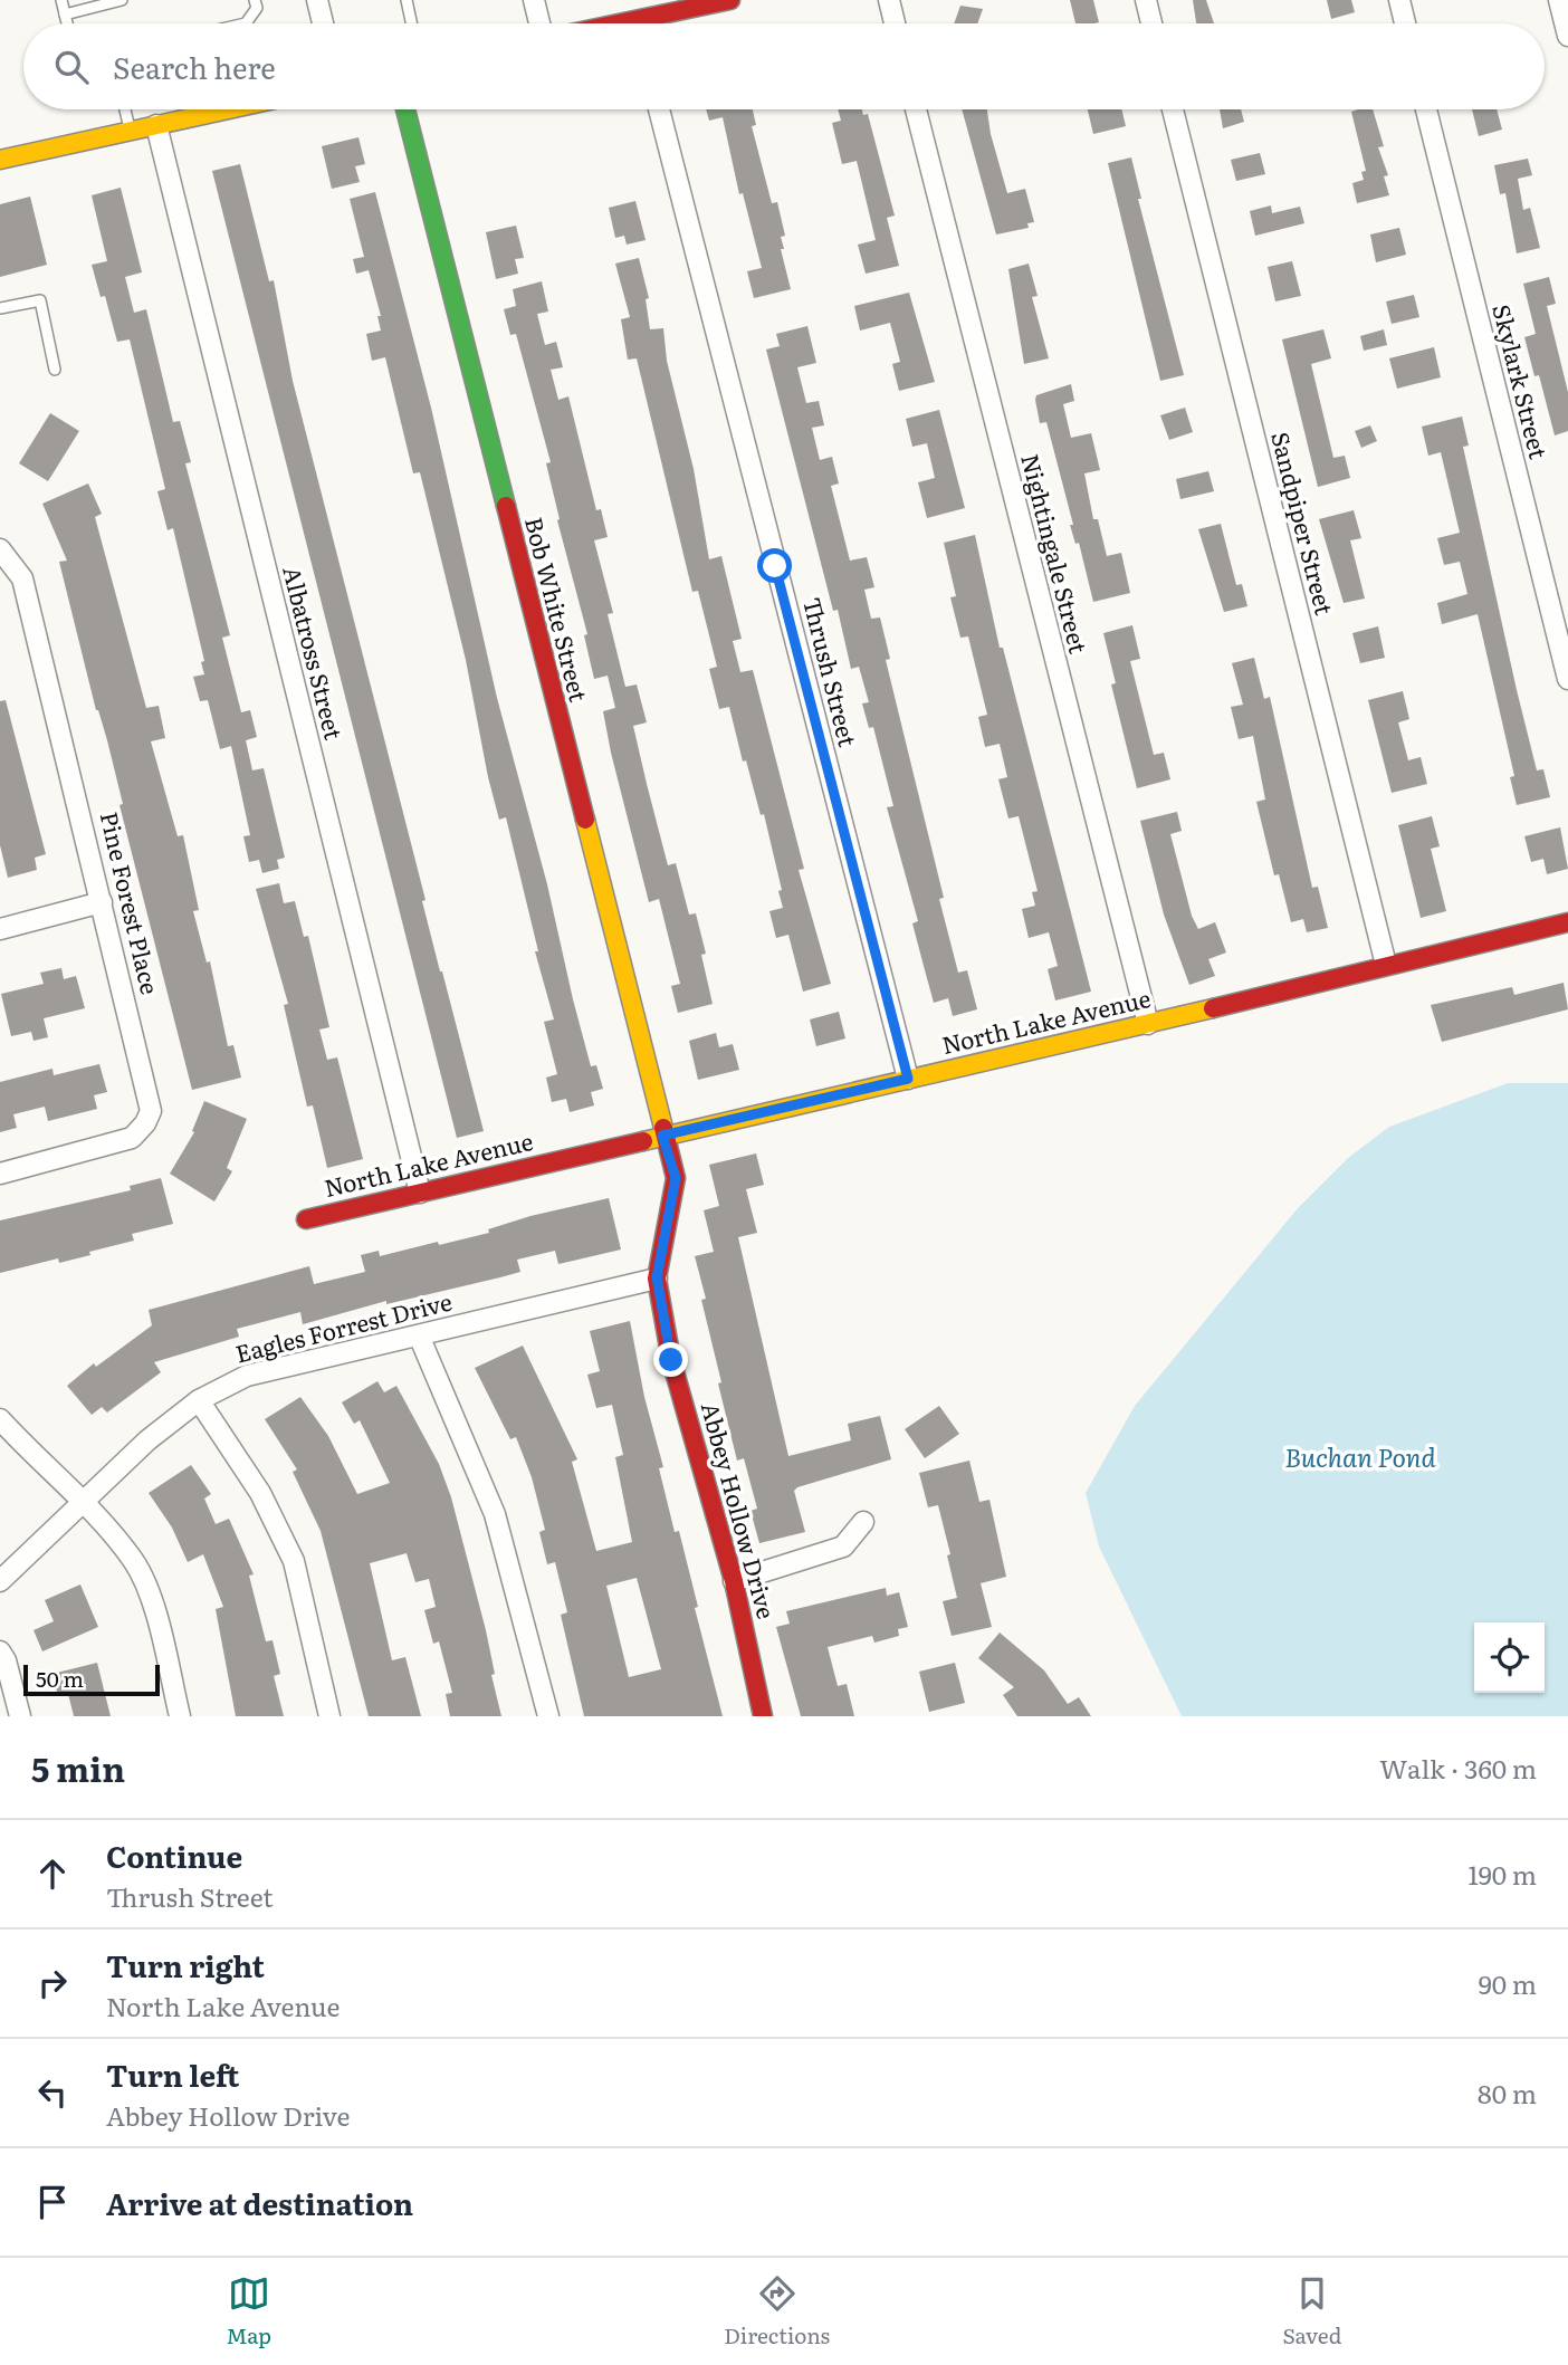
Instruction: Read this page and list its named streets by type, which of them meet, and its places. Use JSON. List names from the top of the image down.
{
  "streets": {
    "street": [
      "Skylark Street",
      "Sandpiper Street",
      "Nightingale Street",
      "Bob White Street",
      "Albatross Street",
      "Thrush Street",
      "Pine Forest Place",
      "North Lake Avenue",
      "Eagles Forrest Drive",
      "Abbey Hollow Drive"
    ]
  },
  "crossings": [
    ["Sandpiper Street", "North Lake Avenue"],
    ["Nightingale Street", "North Lake Avenue"],
    ["Bob White Street", "North Lake Avenue"],
    ["Bob White Street", "Abbey Hollow Drive"],
    ["Albatross Street", "North Lake Avenue"],
    ["Thrush Street", "North Lake Avenue"],
    ["North Lake Avenue", "Abbey Hollow Drive"],
    ["Eagles Forrest Drive", "Abbey Hollow Drive"]
  ],
  "water": ["Buchan Pond"],
  "scale_bar": "50 m",
  "page": {
    "search": "Search here",
    "scale": "50 m",
    "heading": ["5 min", "Walk · 360 m"],
    "list": [
      ["Continue", "Thrush Street", "190 m"],
      ["Turn right", "North Lake Avenue", "90 m"],
      ["Turn left", "Abbey Hollow Drive", "80 m"],
      "Arrive at destination"
    ],
    "nav": ["Map", "Directions", "Saved"]
  }
}
